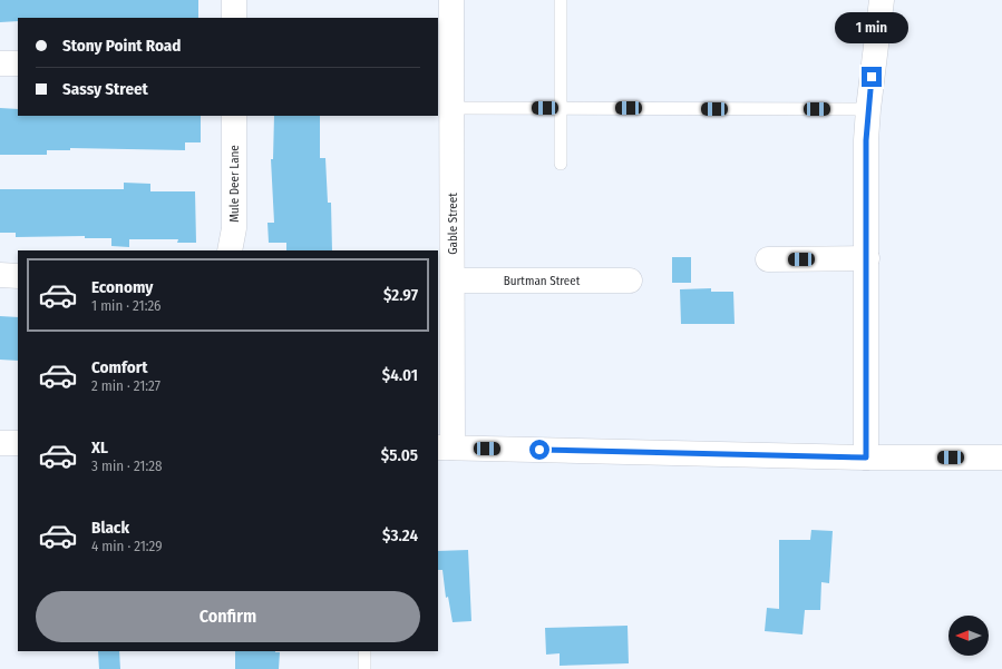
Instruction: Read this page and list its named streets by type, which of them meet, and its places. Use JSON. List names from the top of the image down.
{
  "streets": {
    "street": ["Mule Deer Lane", "Gable Street", "Burtman Street"]
  },
  "crossings": [
    ["Gable Street", "Burtman Street"]
  ],
  "north": "left",
  "page": {
    "bubble": "1 min",
    "banner": ["Stony Point Road", "Sassy Street"],
    "list": [
      {
        "name": "Economy",
        "note": "1 min · 21:26",
        "value": "$2.97"
      },
      {
        "name": "Comfort",
        "note": "2 min · 21:27",
        "value": "$4.01"
      },
      {
        "name": "XL",
        "note": "3 min · 21:28",
        "value": "$5.05"
      },
      {
        "name": "Black",
        "note": "4 min · 21:29",
        "value": "$3.24"
      }
    ],
    "buttons": "Confirm"
  }
}
